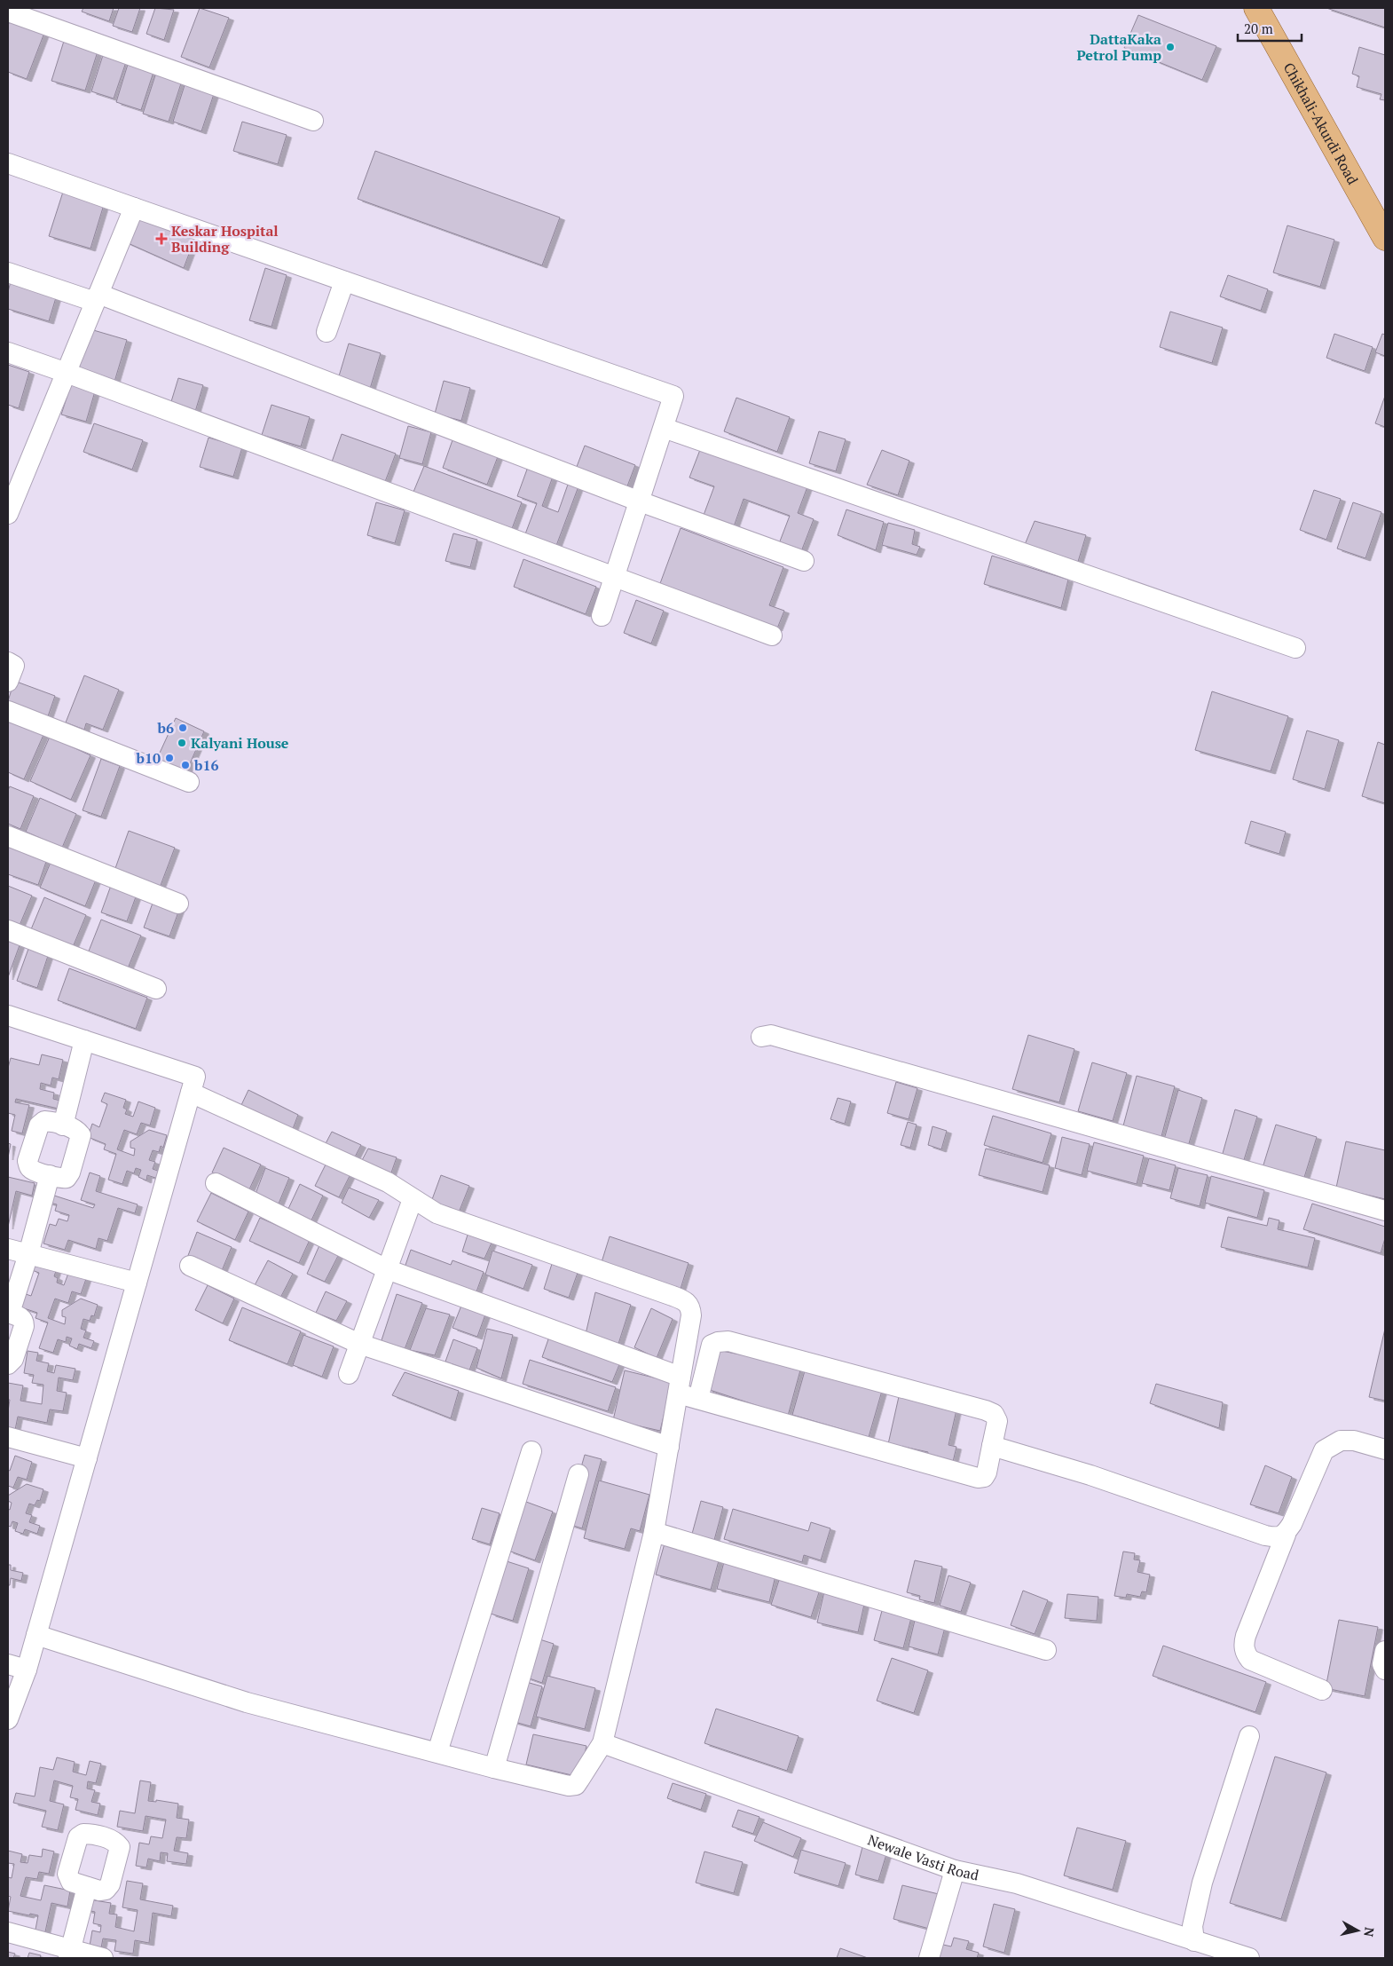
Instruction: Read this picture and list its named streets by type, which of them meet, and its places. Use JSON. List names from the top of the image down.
{
  "streets": {
    "main road": ["Chikhali-Akurdi Road"],
    "street": ["Newale Vasti Road"]
  },
  "places": {
    "other": [
      "DattaKaka Petrol Pump",
      "b6",
      "Kalyani House",
      "b10",
      "b16"
    ],
    "health": ["Keskar Hospital Building"]
  },
  "scale_bar": "20 m",
  "north": "right"
}
